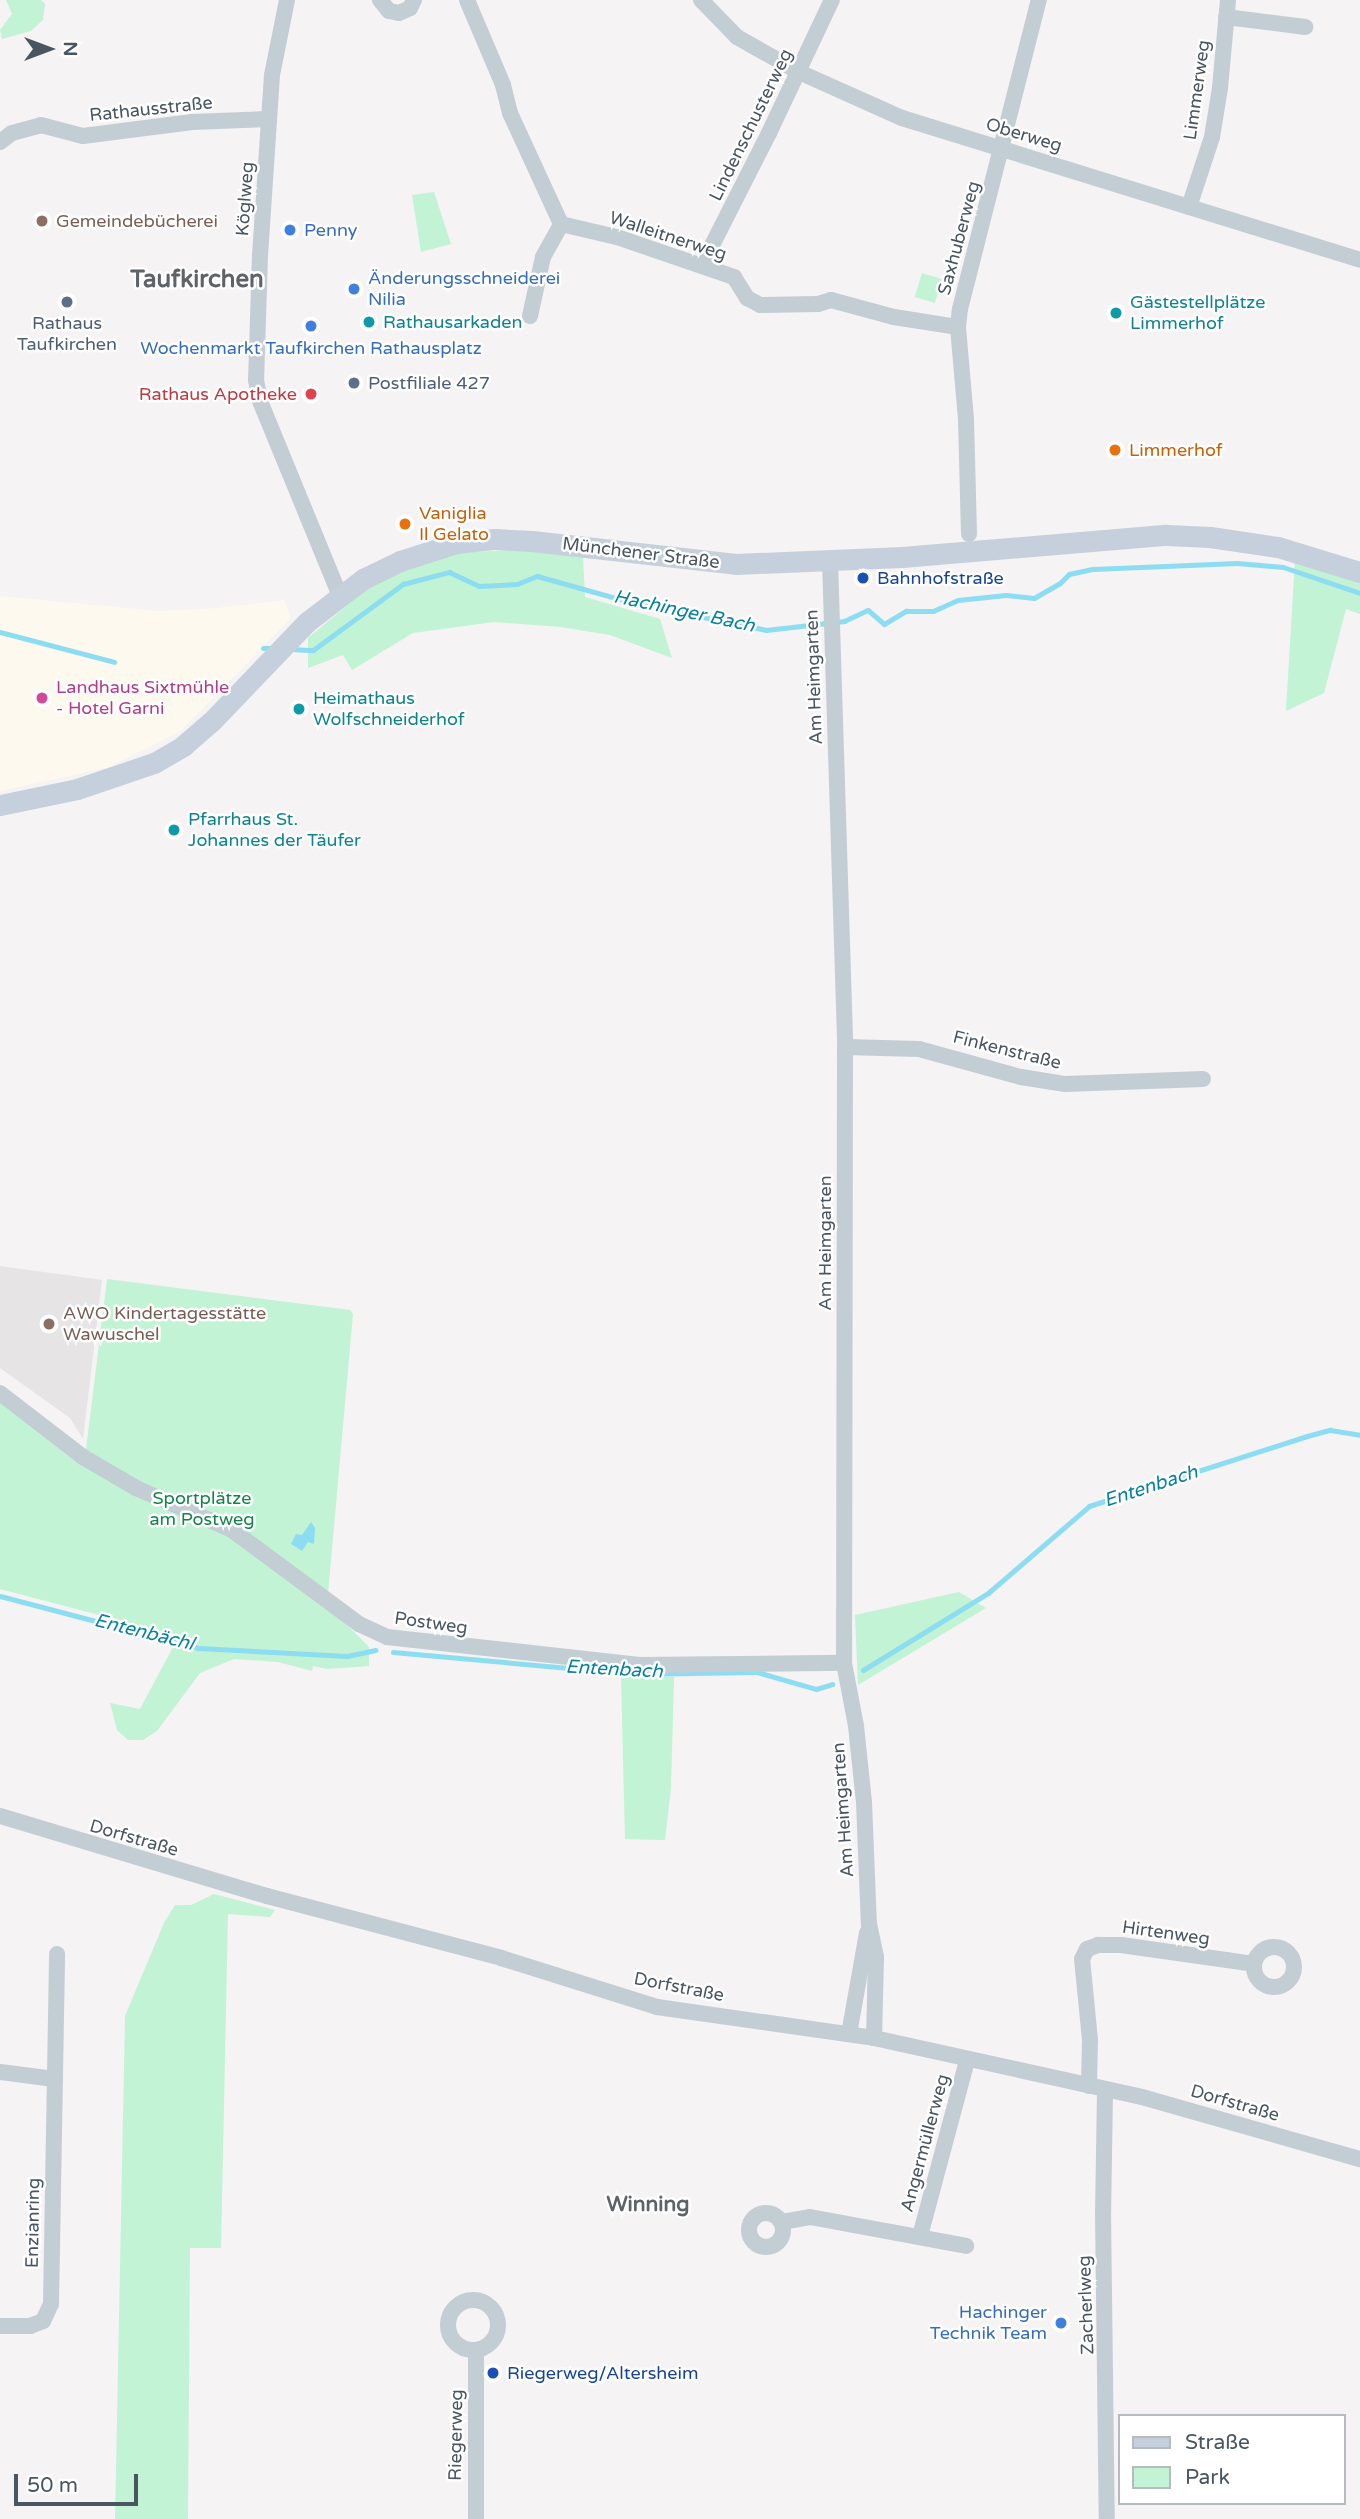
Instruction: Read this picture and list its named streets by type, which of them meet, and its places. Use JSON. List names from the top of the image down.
{
  "streets": {
    "main road": ["Münchener Straße"],
    "street": [
      "Limmerweg",
      "Rathausstraße",
      "Lindenschusterweg",
      "Oberweg",
      "Köglweg",
      "Walleitnerweg",
      "Saxhuberweg",
      "Am Heimgarten",
      "Finkenstraße",
      "Postweg",
      "Dorfstraße",
      "Hirtenweg",
      "Angermüllerweg",
      "Enzianring",
      "Zacherlweg",
      "Riegerweg"
    ]
  },
  "crossings": [
    ["Limmerweg", "Oberweg"],
    ["Rathausstraße", "Köglweg"],
    ["Lindenschusterweg", "Oberweg"],
    ["Lindenschusterweg", "Walleitnerweg"],
    ["Oberweg", "Saxhuberweg"],
    ["Köglweg", "Münchener Straße"],
    ["Walleitnerweg", "Saxhuberweg"],
    ["Münchener Straße", "Am Heimgarten"],
    ["Am Heimgarten", "Finkenstraße"],
    ["Am Heimgarten", "Postweg"],
    ["Am Heimgarten", "Dorfstraße"],
    ["Dorfstraße", "Hirtenweg"],
    ["Dorfstraße", "Angermüllerweg"],
    ["Dorfstraße", "Zacherlweg"],
    ["Hirtenweg", "Zacherlweg"]
  ],
  "districts": ["Taufkirchen", "Winning"],
  "water": ["Hachinger Bach", "Entenbach", "Entenbächl"],
  "parks": ["Sportplätze am Postweg"],
  "places": [
    "Gemeindebücherei",
    "Penny",
    "Änderungsschneiderei Nilia",
    "Rathaus Taufkirchen",
    "Gästestellplätze Limmerhof",
    "Rathausarkaden",
    "Wochenmarkt Taufkirchen Rathausplatz",
    "Postfiliale 427",
    "Rathaus Apotheke",
    "Limmerhof",
    "Vaniglia Il Gelato",
    "Bahnhofstraße",
    "Landhaus Sixtmühle - Hotel Garni",
    "Heimathaus Wolfschneiderhof",
    "Pfarrhaus St. Johannes der Täufer",
    "AWO Kindertagesstätte Wawuschel",
    "Hachinger Technik Team",
    "Riegerweg/Altersheim"
  ],
  "legend": ["Straße", "Park"],
  "scale_bar": "50 m",
  "north": "right"
}
